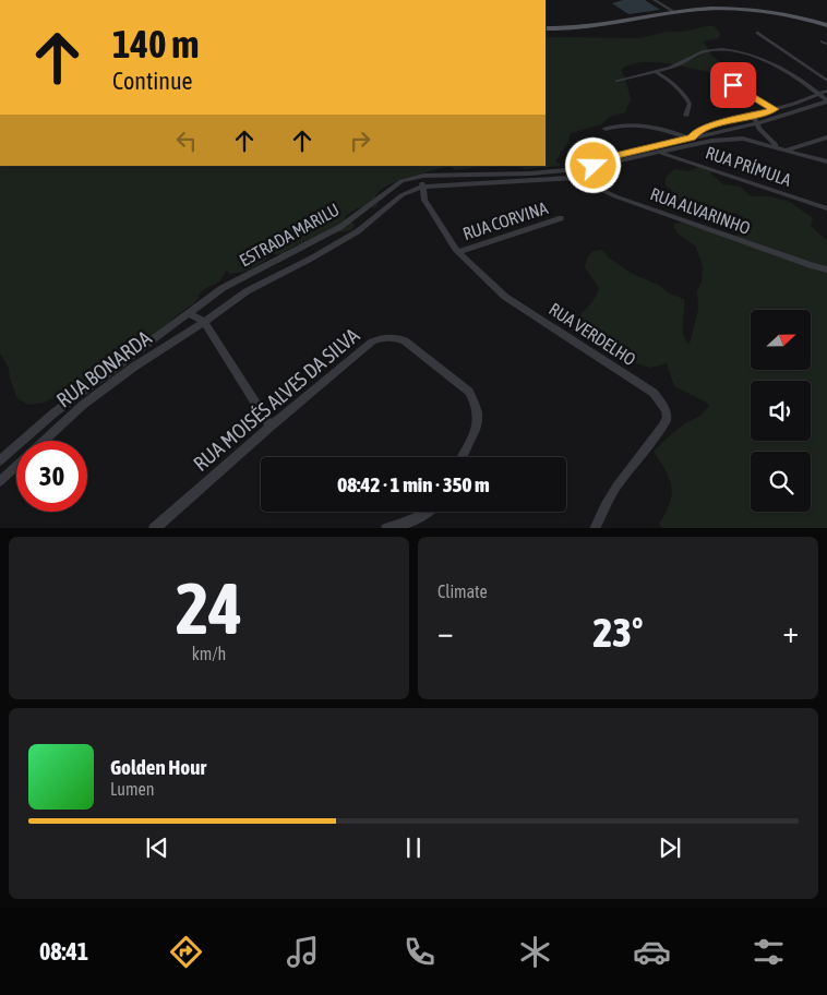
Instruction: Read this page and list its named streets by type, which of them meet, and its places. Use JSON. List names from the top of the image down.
{
  "streets": {
    "street": [
      "RUA PRÍMULA",
      "RUA ALVARINHO",
      "RUA CORVINA",
      "ESTRADA MARILU",
      "RUA VERDELHO",
      "RUA BONARDA",
      "RUA MOISÉS ALVES DA SILVA"
    ]
  },
  "crossings": [
    ["RUA ALVARINHO", "ESTRADA MARILU"],
    ["RUA CORVINA", "RUA VERDELHO"],
    ["RUA VERDELHO", "RUA BONARDA"]
  ],
  "north": "right",
  "page": {
    "turn": ["140 m", "Continue"],
    "limit": "30",
    "trip": "08:42 · 1 min · 350 m",
    "tile": [
      ["24", "km/h"],
      "Climate"
    ],
    "heat": ["−", "23°", "+"],
    "song": ["Golden Hour", "Lumen"],
    "tabs": "08:41"
  }
}
